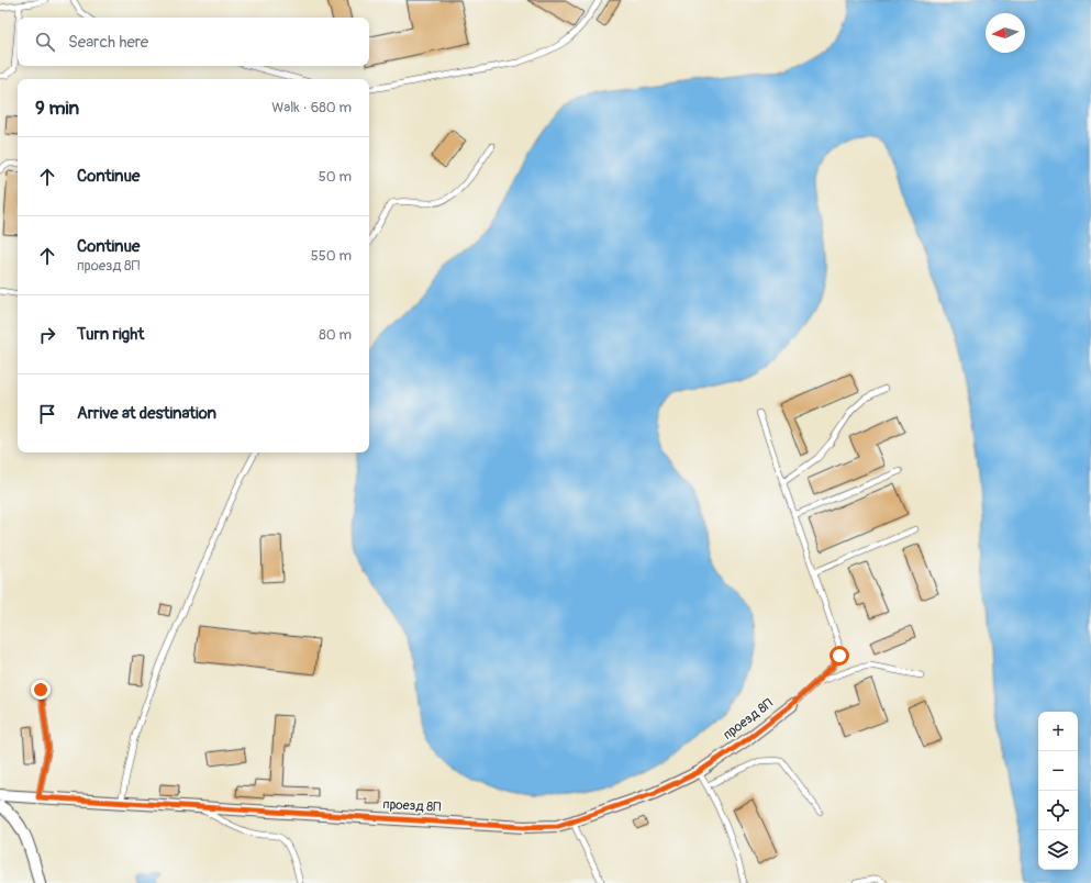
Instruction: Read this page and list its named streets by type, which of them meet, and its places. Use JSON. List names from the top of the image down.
{
  "streets": {
    "street": ["проезд 8П"]
  },
  "north": "left",
  "page": {
    "search": "Search here",
    "heading": ["9 min", "Walk · 680 m"],
    "list": [
      ["Continue", "50 m"],
      ["Continue", "проезд 8П", "550 m"],
      ["Turn right", "80 m"],
      "Arrive at destination"
    ],
    "map_buttons": ["+", "−"]
  }
}
